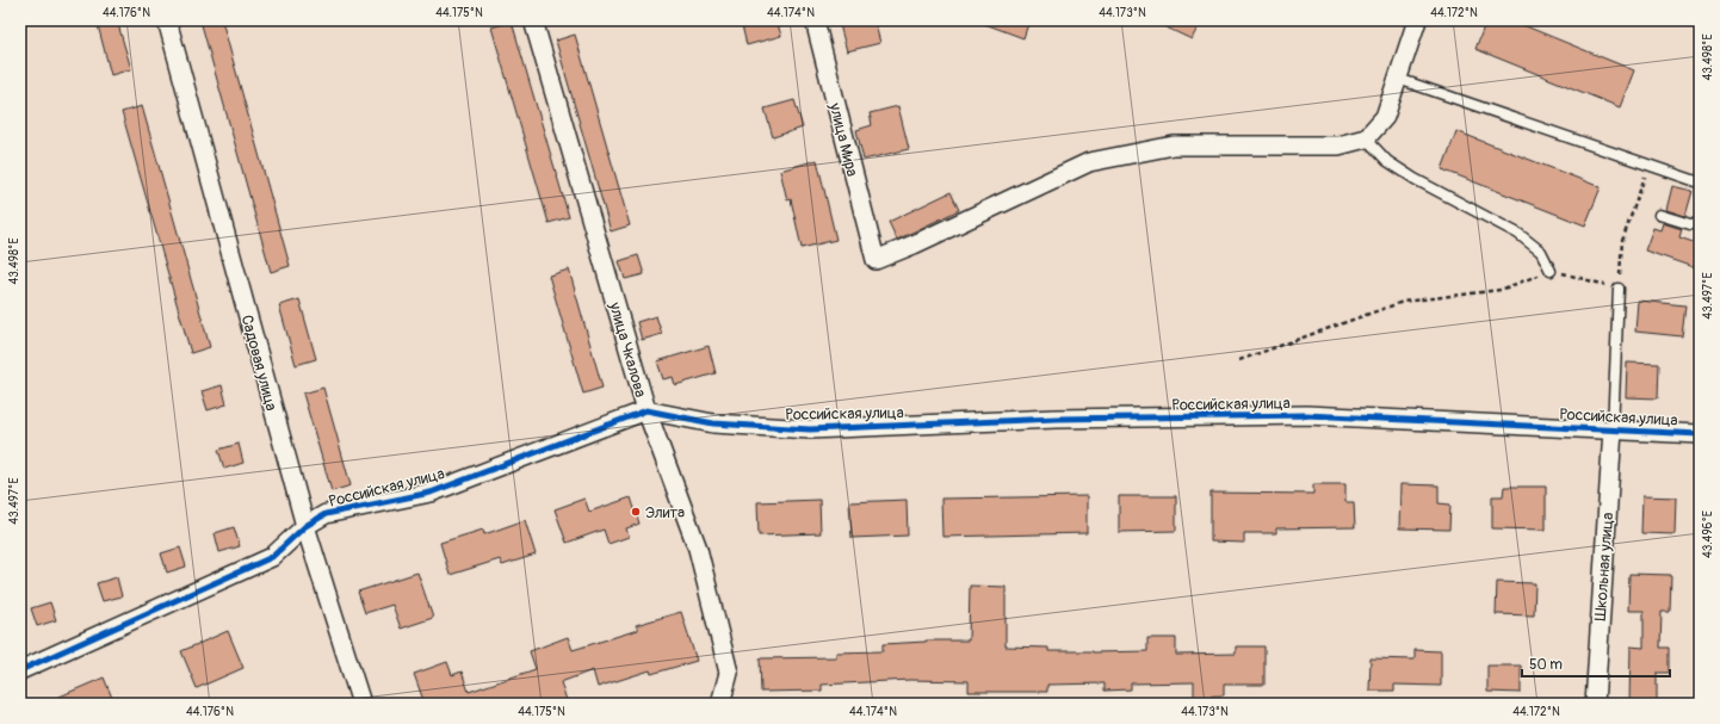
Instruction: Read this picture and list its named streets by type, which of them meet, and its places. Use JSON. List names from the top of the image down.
{
  "streets": {
    "street": [
      "улица Мира",
      "улица Чкалова",
      "Садовая улица",
      "Российская улица",
      "Школьная улица"
    ]
  },
  "crossings": [
    ["улица Чкалова", "Российская улица"],
    ["Садовая улица", "Российская улица"],
    ["Российская улица", "Школьная улица"]
  ],
  "places": ["Элита"],
  "scale_bar": "50 m",
  "coordinates": [
    "44.176°N",
    "44.175°N",
    "44.174°N",
    "44.173°N",
    "44.172°N",
    "43.498°E",
    "43.497°E",
    "43.496°E"
  ]
}
